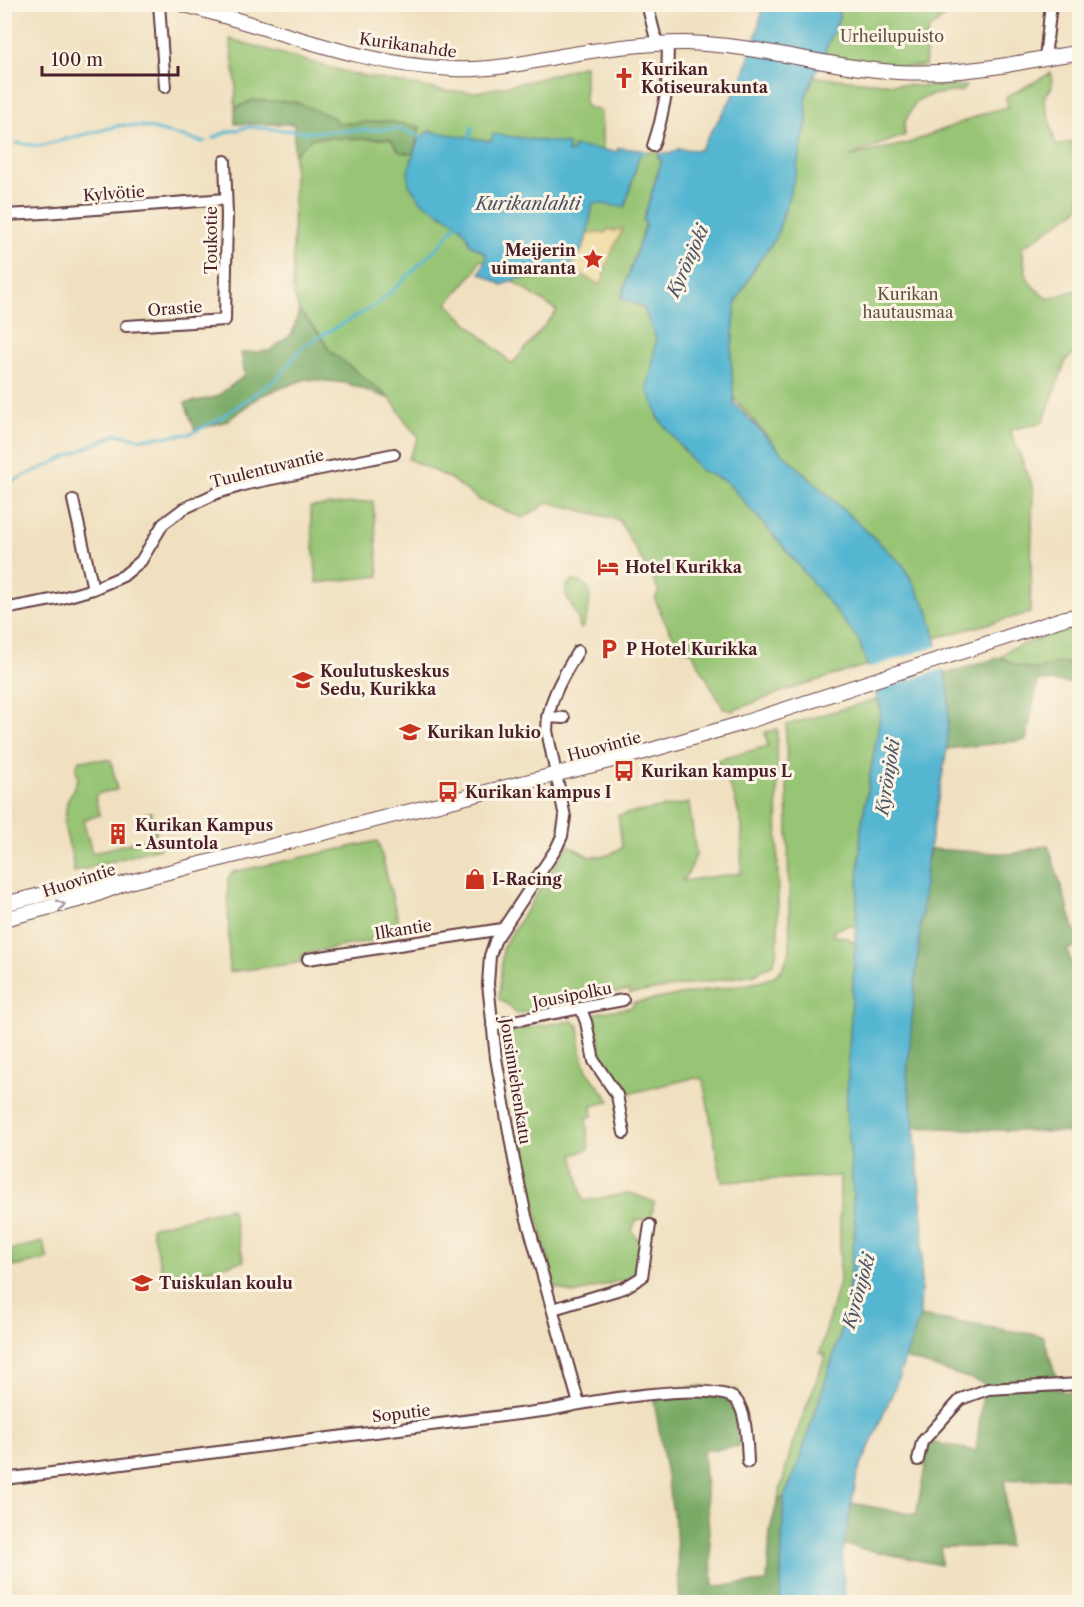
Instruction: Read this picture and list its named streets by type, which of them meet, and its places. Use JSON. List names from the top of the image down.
{
  "streets": {
    "main road": ["Kurikanahde", "Huovintie"],
    "street": [
      "Kylvötie",
      "Toukotie",
      "Orastie",
      "Tuulentuvantie",
      "Ilkantie",
      "Jousipolku",
      "Jousimiehenkatu",
      "Soputie"
    ]
  },
  "crossings": [
    ["Kylvötie", "Toukotie"],
    ["Toukotie", "Orastie"],
    ["Huovintie", "Jousimiehenkatu"],
    ["Ilkantie", "Jousimiehenkatu"],
    ["Jousipolku", "Jousimiehenkatu"],
    ["Jousimiehenkatu", "Soputie"]
  ],
  "water": ["Kurikanlahti", "Kyrönjoki"],
  "parks": ["Urheilupuisto", "Kurikan hautausmaa"],
  "places": {
    "church": ["Kurikan Kotiseurakunta"],
    "place": ["Meijerin uimaranta"],
    "hotel": ["Hotel Kurikka"],
    "parking": ["P Hotel Kurikka"],
    "school or university": ["Koulutuskeskus Sedu, Kurikka", "Kurikan lukio", "Tuiskulan koulu"],
    "bus stop": ["Kurikan kampus L", "Kurikan kampus I"],
    "building": ["Kurikan Kampus - Asuntola"],
    "shop": ["I-Racing"]
  },
  "scale_bar": "100 m"
}
